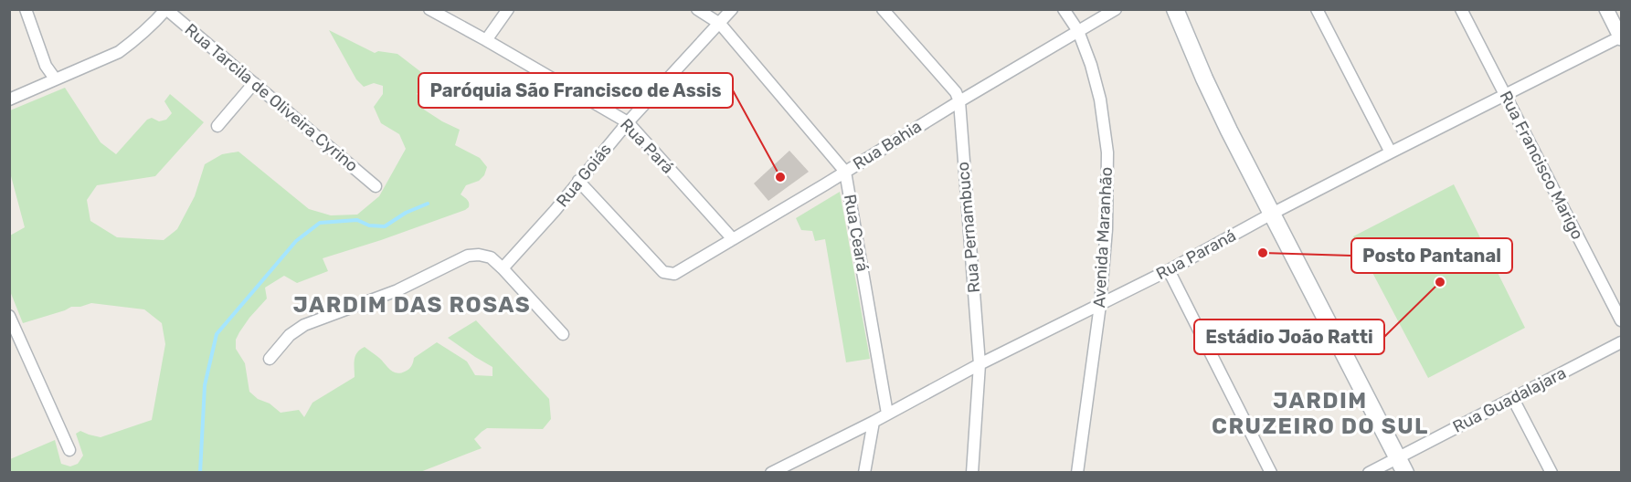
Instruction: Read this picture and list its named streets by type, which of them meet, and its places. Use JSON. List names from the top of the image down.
{
  "streets": {
    "street": [
      "Rua Tarcila de Oliveira Cyrino",
      "Rua Bahia",
      "Rua Pará",
      "Rua Francisco Marigo",
      "Rua Goiás",
      "Rua Pernambuco",
      "Rua Ceará",
      "Avenida Maranhão",
      "Rua Paraná",
      "Rua Guadalajara"
    ]
  },
  "crossings": [
    ["Rua Bahia", "Rua Pará"],
    ["Rua Bahia", "Rua Goiás"],
    ["Rua Bahia", "Rua Pernambuco"],
    ["Rua Bahia", "Rua Ceará"],
    ["Rua Bahia", "Avenida Maranhão"],
    ["Rua Pará", "Rua Goiás"],
    ["Rua Francisco Marigo", "Rua Paraná"],
    ["Rua Goiás", "Rua Ceará"],
    ["Rua Pernambuco", "Rua Paraná"],
    ["Rua Ceará", "Rua Paraná"],
    ["Avenida Maranhão", "Rua Paraná"]
  ],
  "districts": ["JARDIM DAS ROSAS", "JARDIM CRUZEIRO DO SUL"],
  "places": ["Paróquia São Francisco de Assis", "Posto Pantanal", "Estádio João Ratti"]
}
